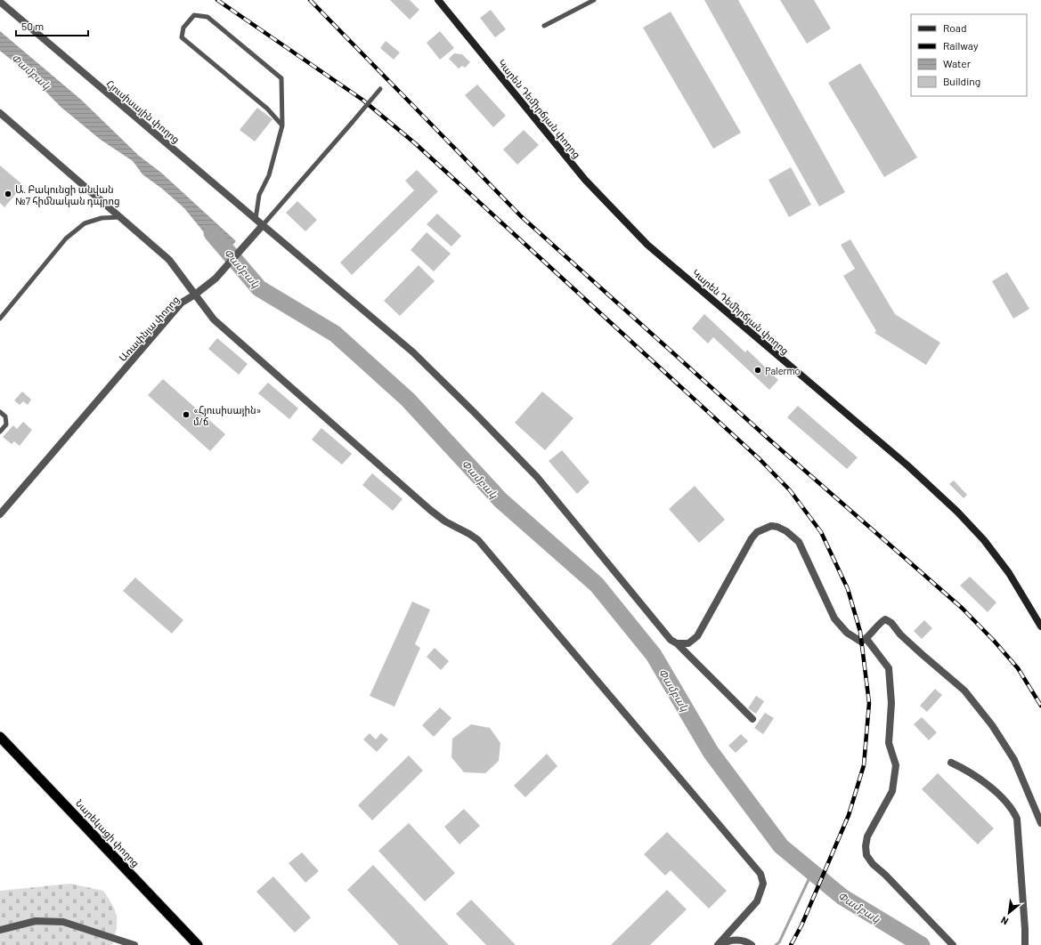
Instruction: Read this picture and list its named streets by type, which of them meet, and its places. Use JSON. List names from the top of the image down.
{
  "streets": {
    "highway": ["Նարեկացի փողոց"],
    "main road": ["Կարեն Դեմիրճյան փողոց"],
    "street": ["Հյուսիսային փողոց", "Առափնյա փողոց"]
  },
  "crossings": [
    ["Հյուսիսային փողոց", "Առափնյա փողոց"]
  ],
  "water": ["Փամբակ"],
  "places": ["Ա. Բակունցի անվան №7 հիմնական դպրոց", "Palermo", "«Հյուսիսային» մ/ճ"],
  "legend": [
    "Road",
    "Railway",
    "Water",
    "Building"
  ],
  "scale_bar": "50 m",
  "north": "bottom left"
}
